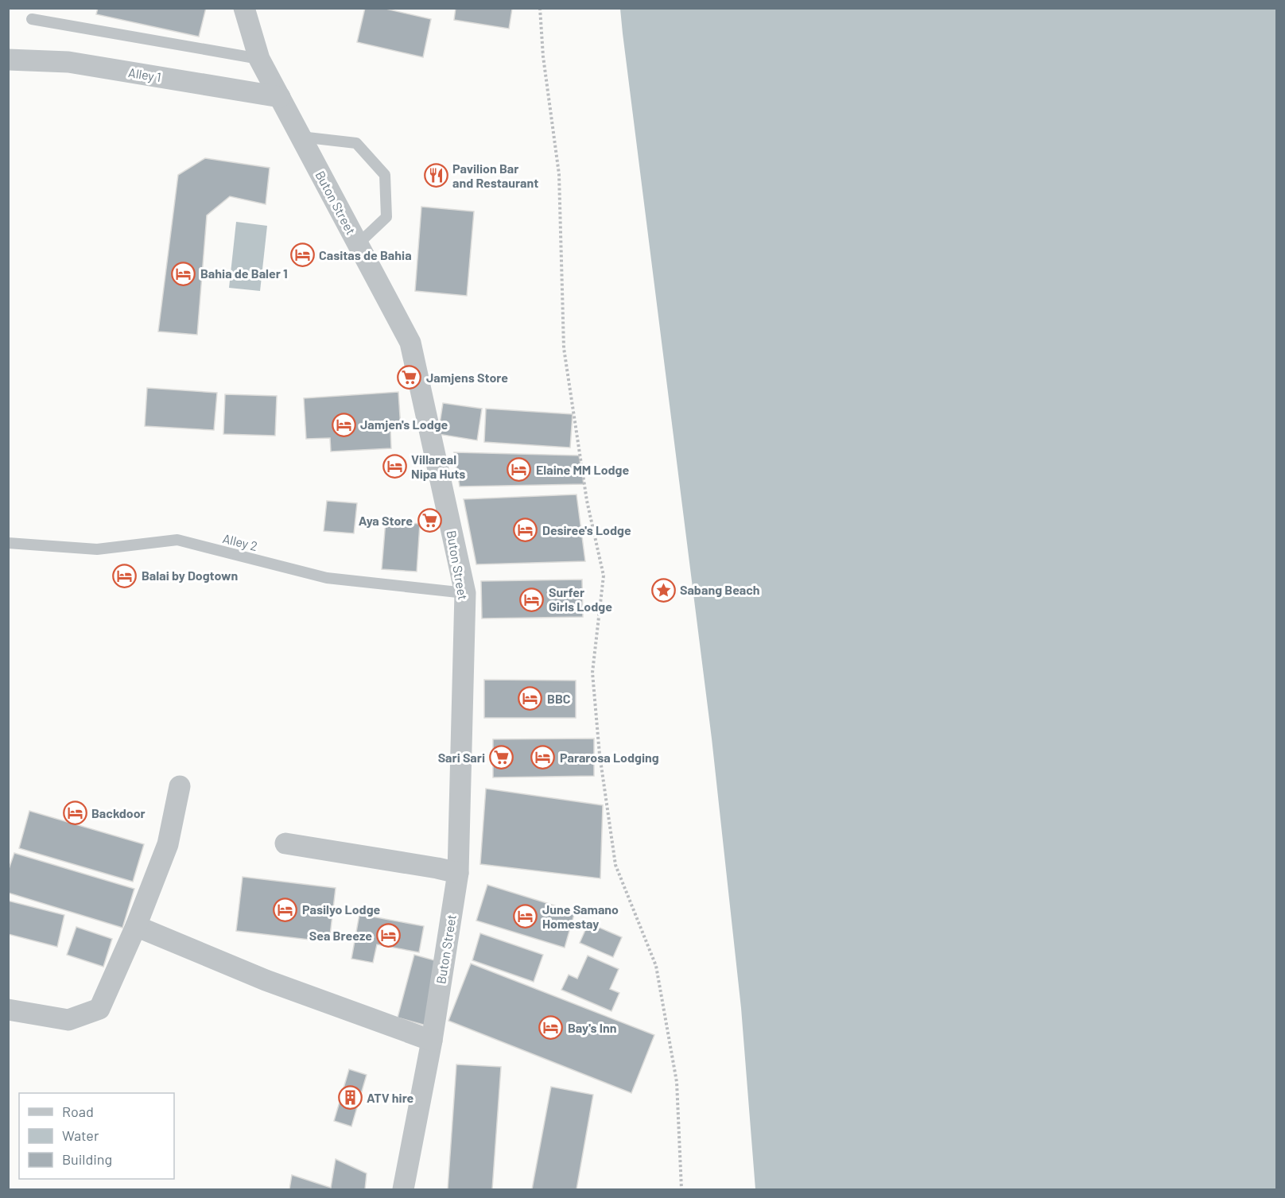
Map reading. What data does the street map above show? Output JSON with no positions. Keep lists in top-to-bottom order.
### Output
{
  "streets": {
    "street": ["Alley 1", "Buton Street"],
    "lane": ["Alley 2"]
  },
  "crossings": [
    ["Alley 1", "Buton Street"],
    ["Buton Street", "Alley 2"]
  ],
  "places": {
    "restaurant": ["Pavilion Bar and Restaurant"],
    "hotel": [
      "Casitas de Bahia",
      "Bahia de Baler 1",
      "Jamjen's Lodge",
      "Villareal Nipa Huts",
      "Elaine MM Lodge",
      "Desiree's Lodge",
      "Balai by Dogtown",
      "Surfer Girls Lodge",
      "BBC",
      "Pararosa Lodging",
      "Backdoor",
      "Pasilyo Lodge",
      "June Samano Homestay",
      "Sea Breeze",
      "Bay's Inn"
    ],
    "supermarket": ["Jamjens Store", "Aya Store", "Sari Sari"],
    "place": ["Sabang Beach"],
    "building": ["ATV hire"]
  },
  "legend": ["Road", "Water", "Building"]
}
